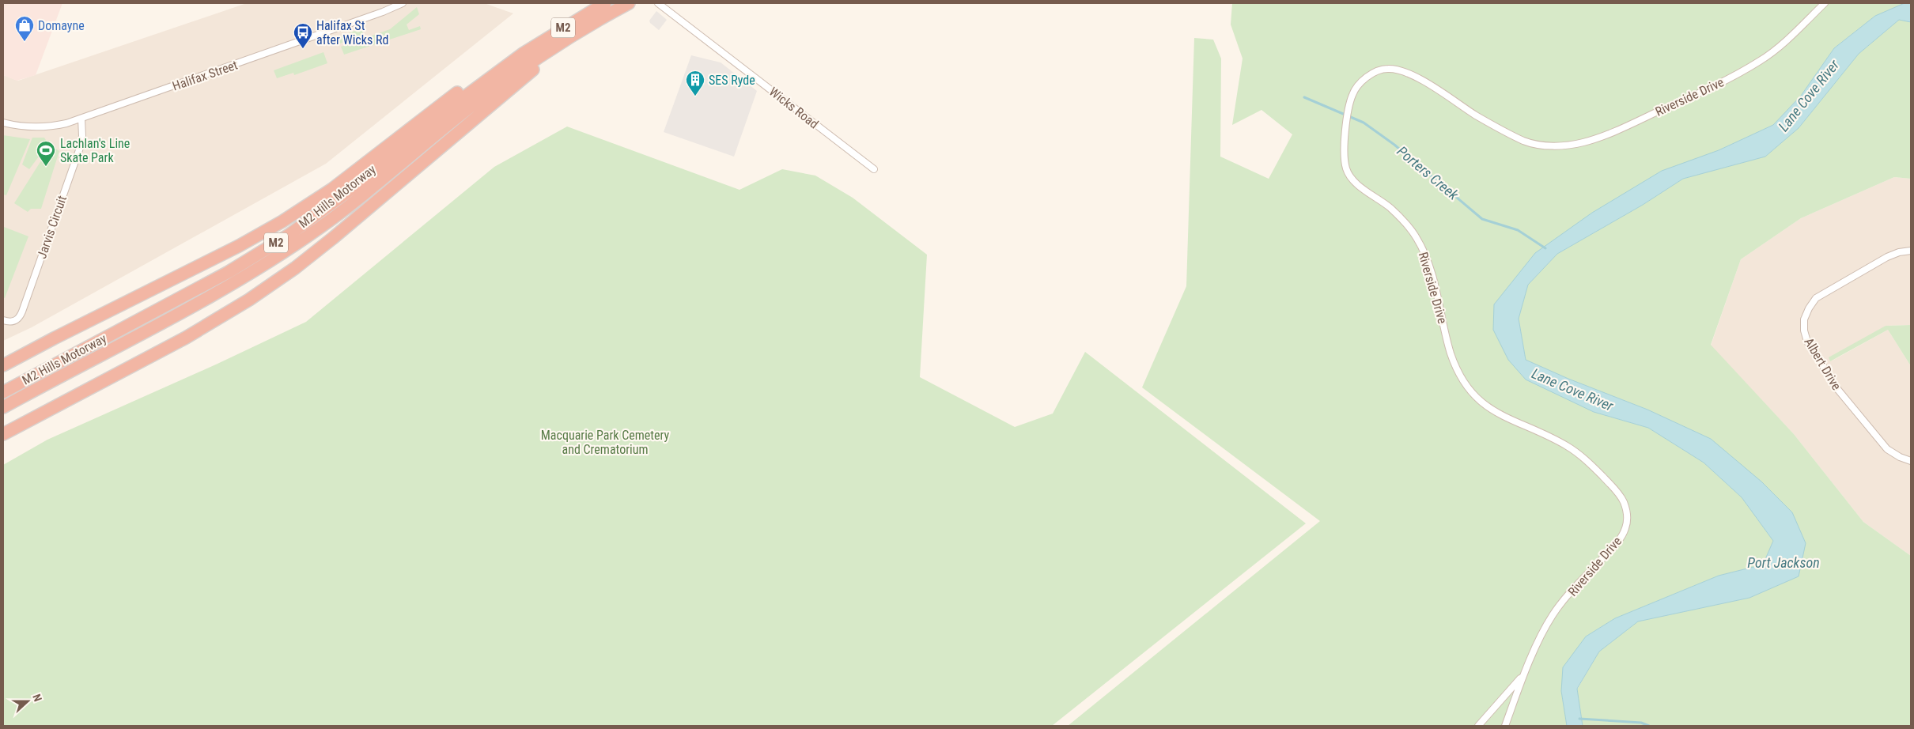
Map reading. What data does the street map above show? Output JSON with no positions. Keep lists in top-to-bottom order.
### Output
{
  "streets": {
    "highway": ["M2", "M2 Hills Motorway"],
    "street": [
      "Halifax Street",
      "Riverside Drive",
      "Wicks Road",
      "Jarvis Circuit",
      "Albert Drive"
    ]
  },
  "crossings": [
    ["Halifax Street", "Jarvis Circuit"]
  ],
  "water": ["Lane Cove River", "Porters Creek", "Port Jackson"],
  "parks": ["Macquarie Park Cemetery and Crematorium"],
  "places": {
    "shop": ["Domayne"],
    "bus stop": ["Halifax St after Wicks Rd"],
    "building": ["SES Ryde"],
    "sports": ["Lachlan's Line Skate Park"]
  },
  "north": "right"
}
